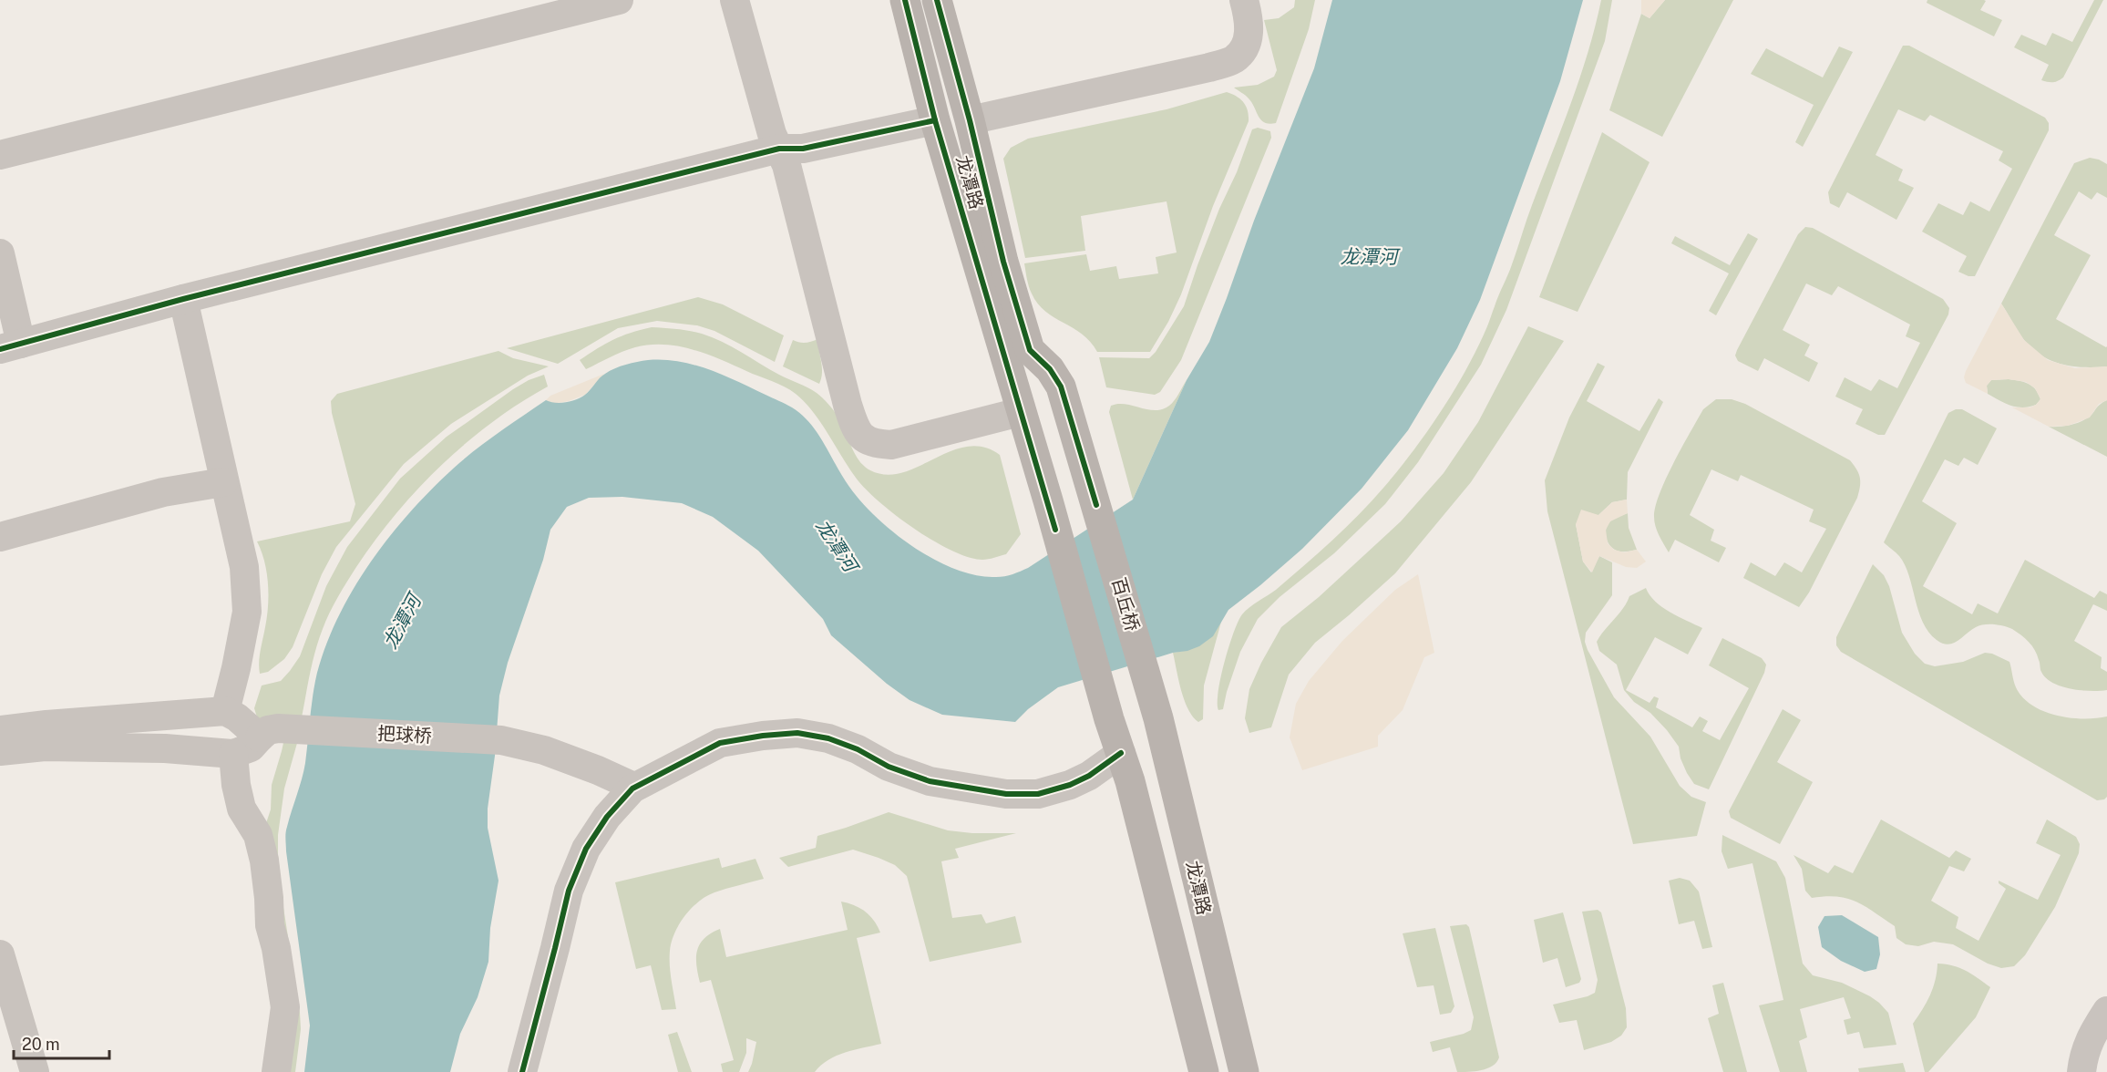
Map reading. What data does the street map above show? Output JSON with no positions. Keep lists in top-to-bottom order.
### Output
{
  "streets": {
    "main road": ["龙潭路", "百丘桥"],
    "street": ["把球桥"]
  },
  "crossings": [
    ["龙潭路", "百丘桥"]
  ],
  "water": ["龙潭河"],
  "scale_bar": "20 m"
}
